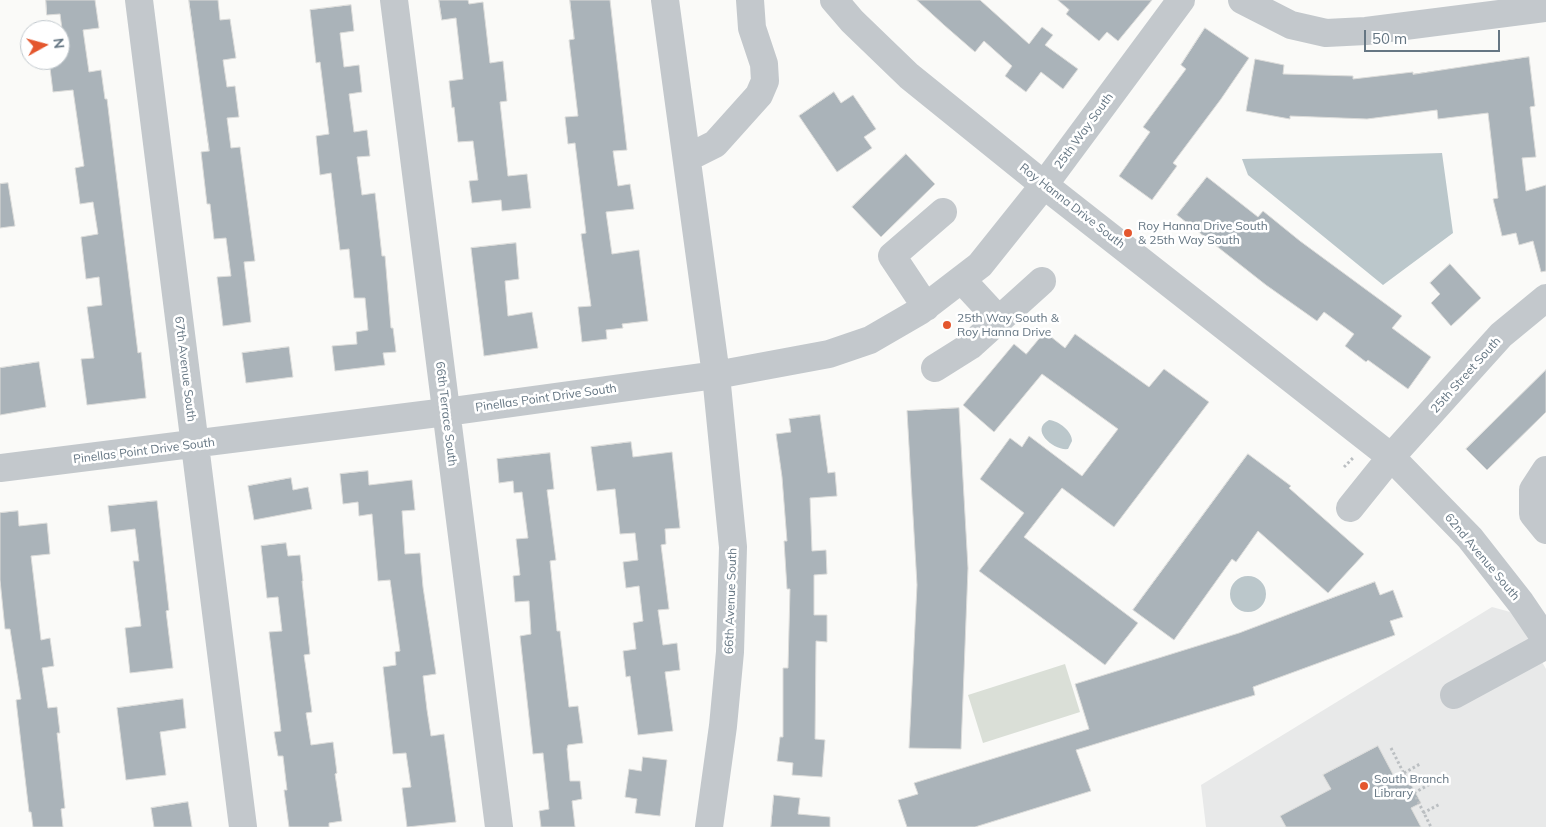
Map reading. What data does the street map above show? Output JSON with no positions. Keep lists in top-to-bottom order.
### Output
{
  "streets": {
    "street": [
      "25th Way South",
      "Roy Hanna Drive South",
      "67th Avenue South",
      "25th Street South",
      "Pinellas Point Drive South",
      "66th Terrace South",
      "62nd Avenue South",
      "66th Avenue South"
    ]
  },
  "crossings": [
    ["25th Way South", "Roy Hanna Drive South"],
    ["25th Way South", "Pinellas Point Drive South"],
    ["25th Way South", "66th Avenue South"],
    ["Roy Hanna Drive South", "25th Street South"],
    ["Roy Hanna Drive South", "62nd Avenue South"],
    ["67th Avenue South", "Pinellas Point Drive South"],
    ["25th Street South", "62nd Avenue South"],
    ["Pinellas Point Drive South", "66th Terrace South"],
    ["Pinellas Point Drive South", "66th Avenue South"]
  ],
  "places": ["Roy Hanna Drive South & 25th Way South", "25th Way South & Roy Hanna Drive", "South Branch Library"],
  "scale_bar": "50 m",
  "north": "right"
}
